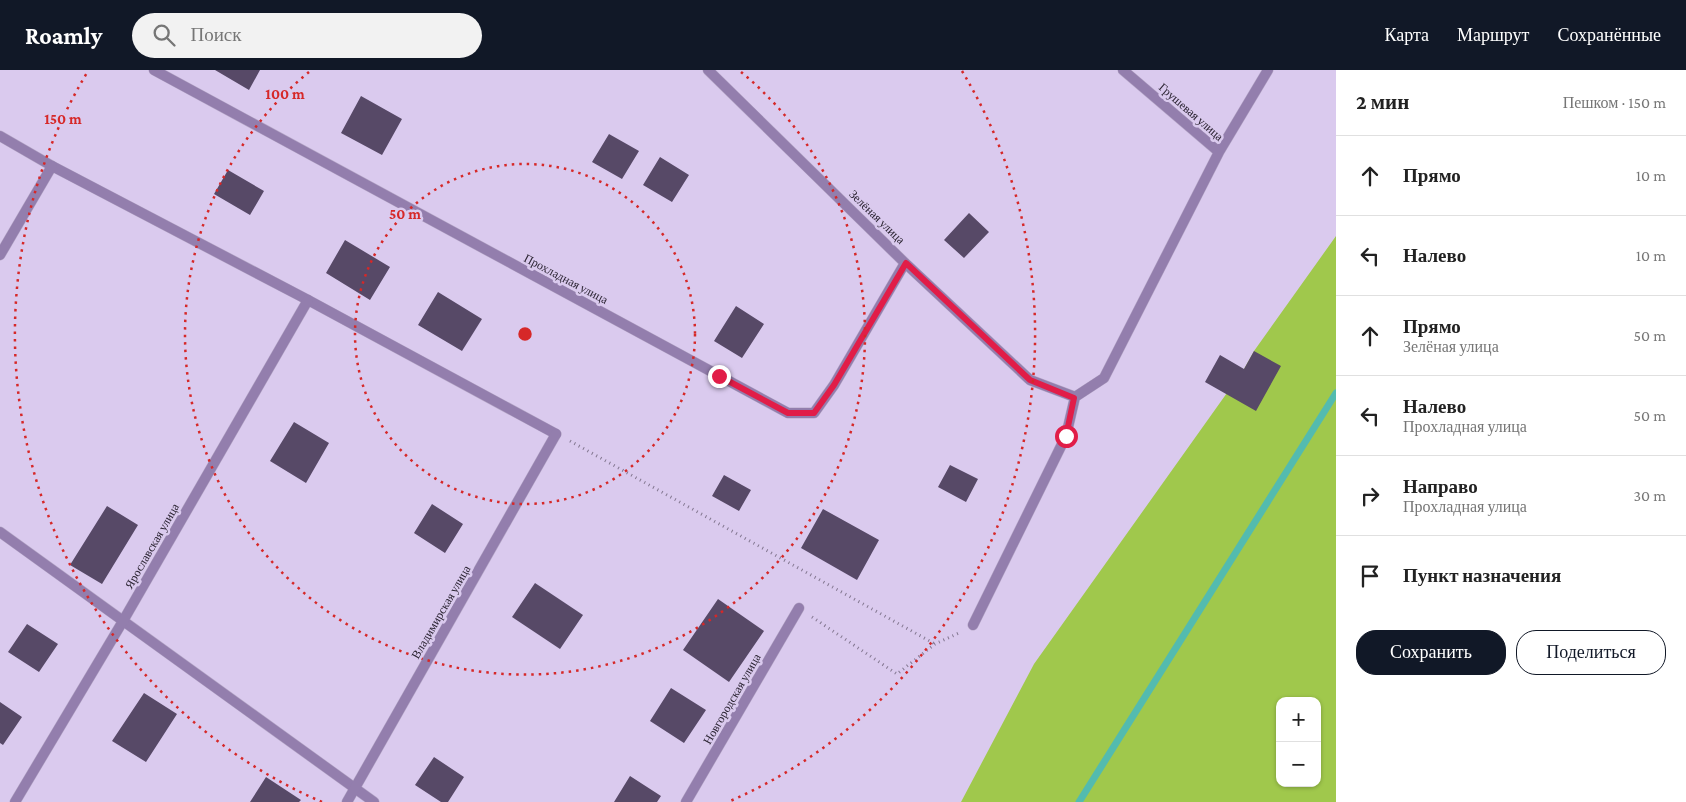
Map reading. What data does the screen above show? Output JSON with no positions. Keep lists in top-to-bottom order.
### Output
{
  "streets": {
    "street": [
      "Грушевая улица",
      "Зелёная улица",
      "Прохладная улица",
      "Ярославская улица",
      "Владимирская улица",
      "Новгородская улица"
    ]
  },
  "crossings": [
    ["Зелёная улица", "Прохладная улица"]
  ],
  "page": {
    "header": "Roamly",
    "search": "Поиск",
    "nav": ["Карта", "Маршрут", "Сохранённые"],
    "heading": ["2 мин", "Пешком · 150 m"],
    "list": [
      ["Прямо", "10 m"],
      ["Налево", "10 m"],
      ["Прямо", "Зелёная улица", "50 m"],
      ["Налево", "Прохладная улица", "50 m"],
      ["Направо", "Прохладная улица", "30 m"],
      "Пункт назначения"
    ],
    "buttons": ["Сохранить", "Поделиться"],
    "map_buttons": ["+", "−"]
  },
  "rings": ["100 m", "150 m", "50 m"]
}
